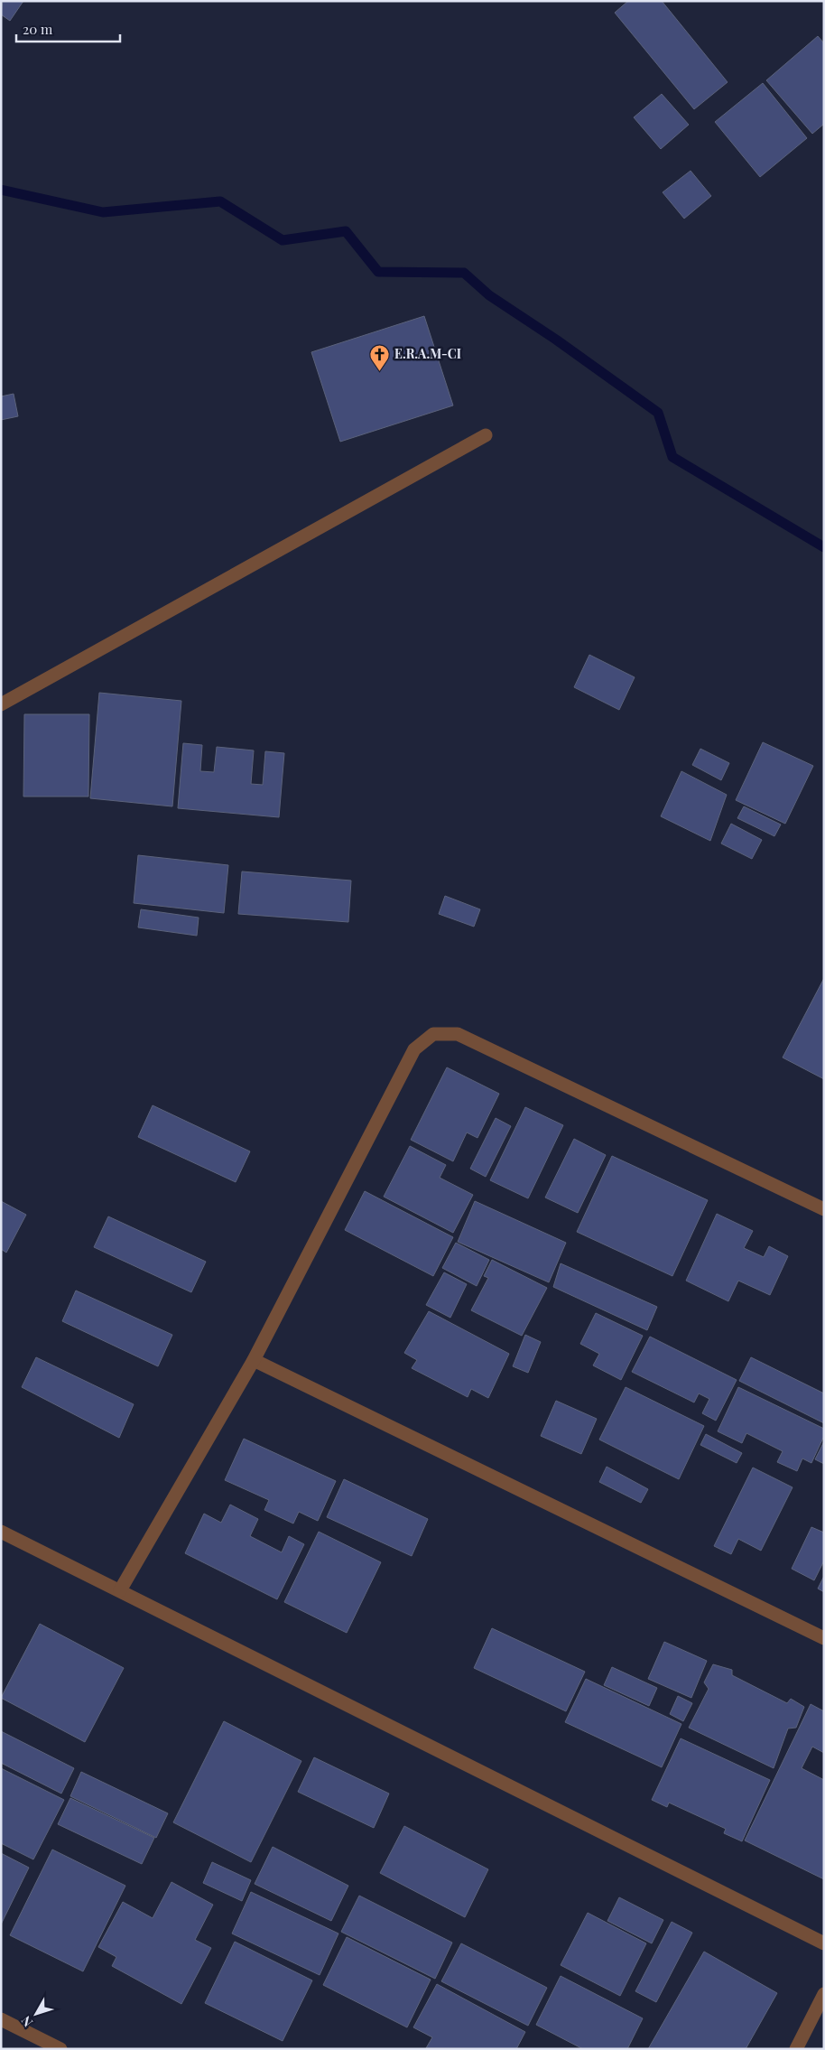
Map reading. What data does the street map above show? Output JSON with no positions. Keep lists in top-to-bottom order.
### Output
{
  "places": {
    "church": ["E.R.A.M-CI"]
  },
  "scale_bar": "20 m",
  "north": "bottom left"
}
